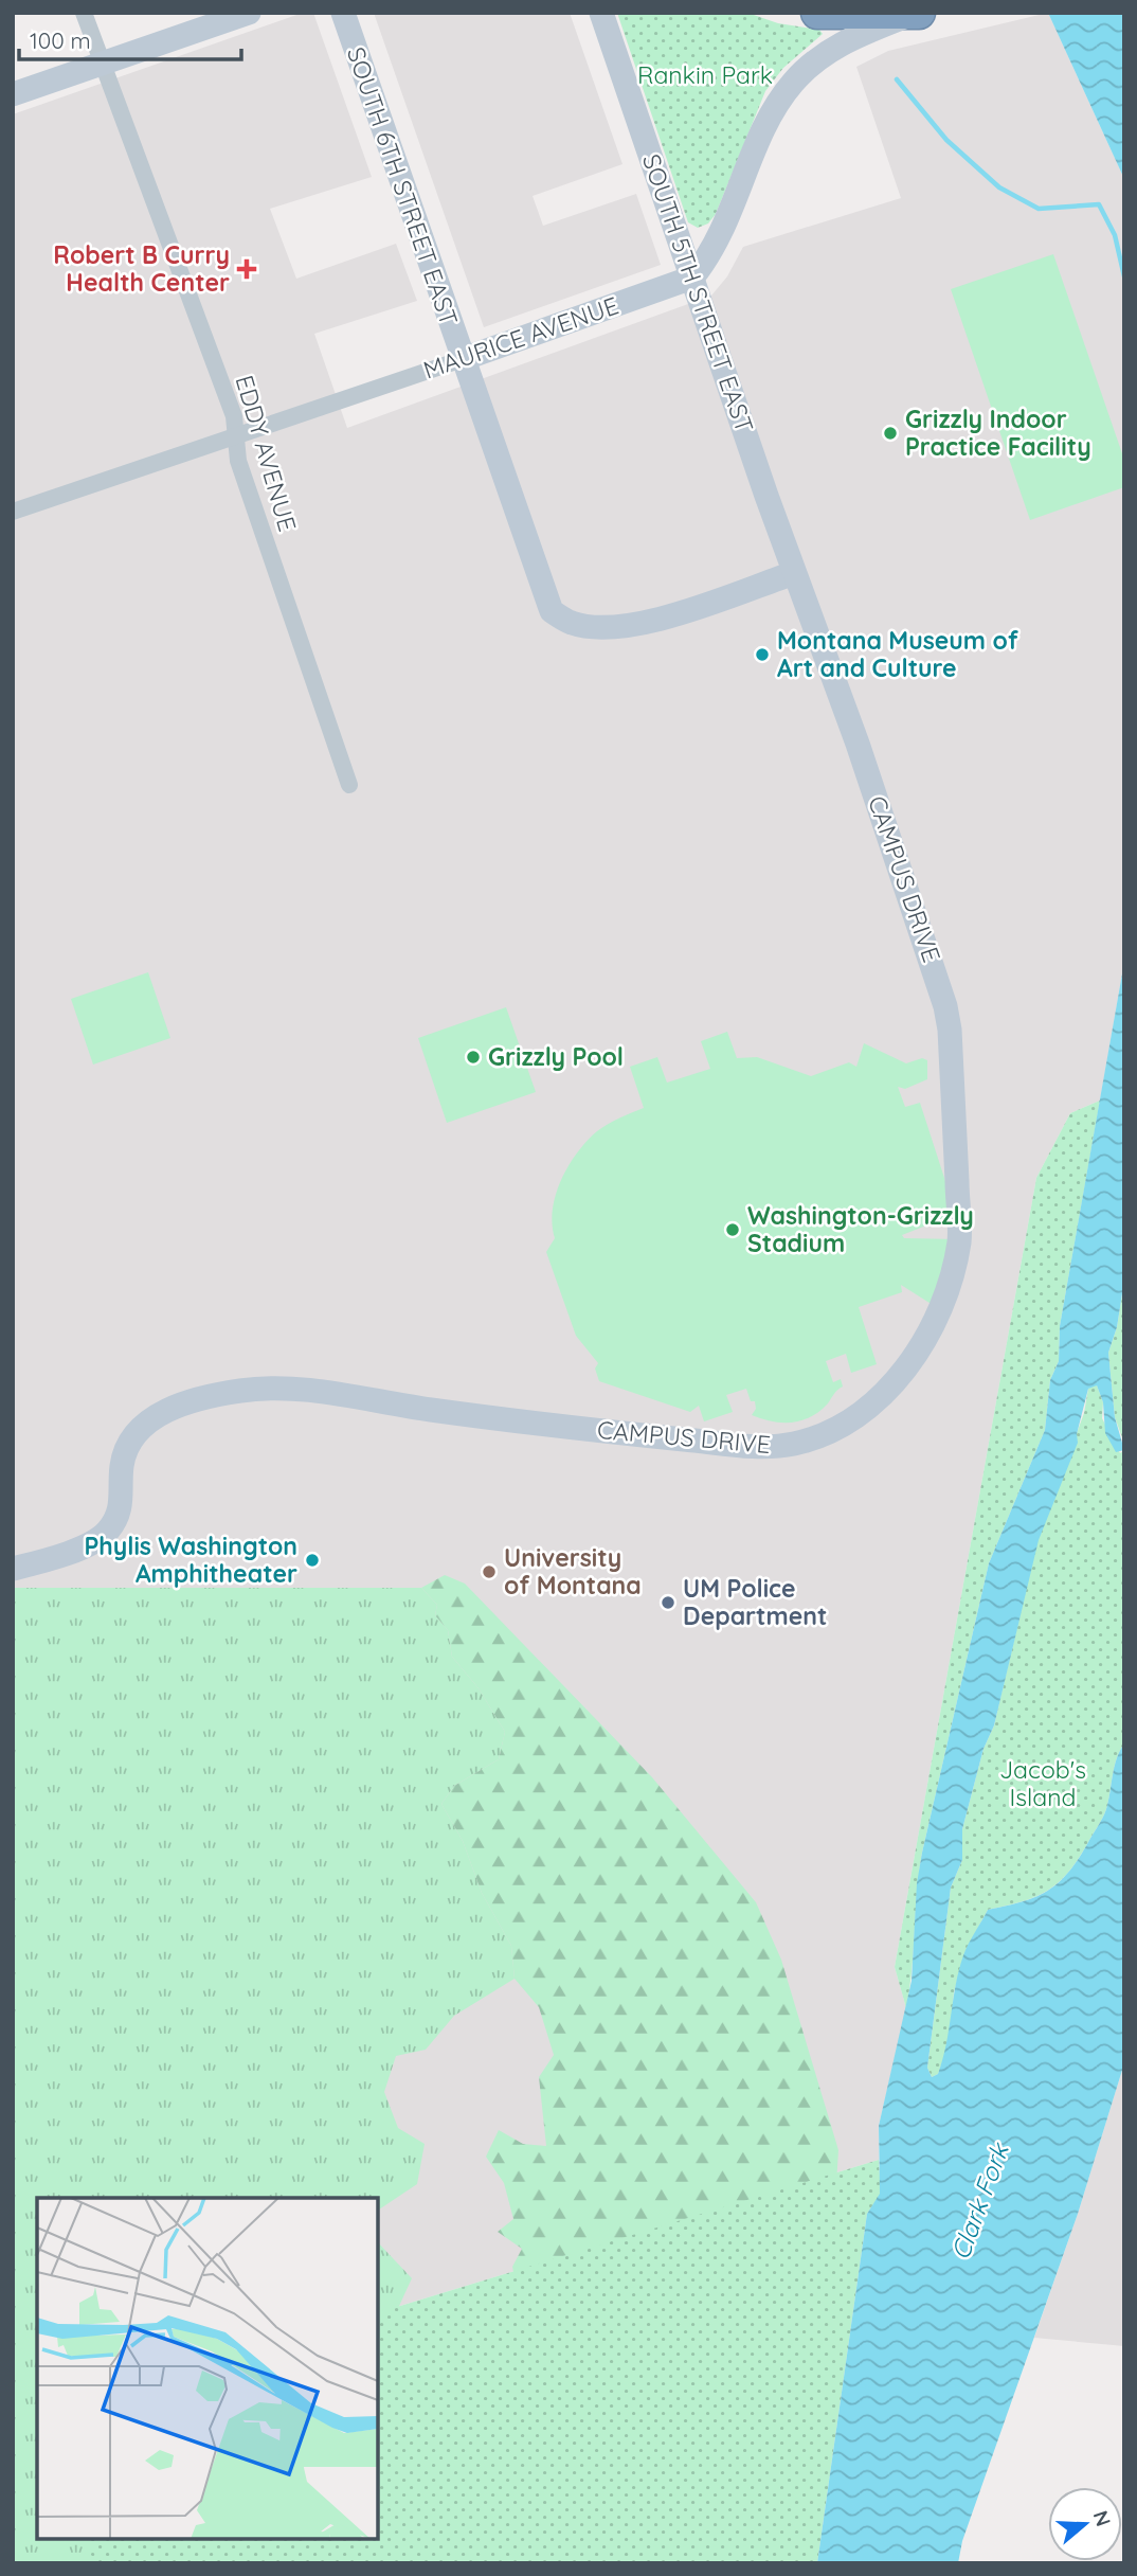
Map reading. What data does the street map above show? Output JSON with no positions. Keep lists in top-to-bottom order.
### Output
{
  "streets": {
    "street": [
      "SOUTH 6TH STREET EAST",
      "SOUTH 5TH STREET EAST",
      "MAURICE AVENUE",
      "EDDY AVENUE",
      "CAMPUS DRIVE"
    ]
  },
  "crossings": [
    ["SOUTH 6TH STREET EAST", "SOUTH 5TH STREET EAST"],
    ["SOUTH 6TH STREET EAST", "MAURICE AVENUE"],
    ["SOUTH 6TH STREET EAST", "CAMPUS DRIVE"],
    ["SOUTH 5TH STREET EAST", "MAURICE AVENUE"],
    ["SOUTH 5TH STREET EAST", "CAMPUS DRIVE"],
    ["MAURICE AVENUE", "EDDY AVENUE"]
  ],
  "water": ["Clark Fork"],
  "parks": ["Rankin Park", "Jacob's Island"],
  "places": {
    "health": ["Robert B Curry Health Center"],
    "other": [
      "Grizzly Indoor Practice Facility",
      "Montana Museum of Art and Culture",
      "Grizzly Pool",
      "Washington-Grizzly Stadium",
      "Phylis Washington Amphitheater",
      "University of Montana",
      "UM Police Department"
    ]
  },
  "scale_bar": "100 m",
  "north": "right"
}
